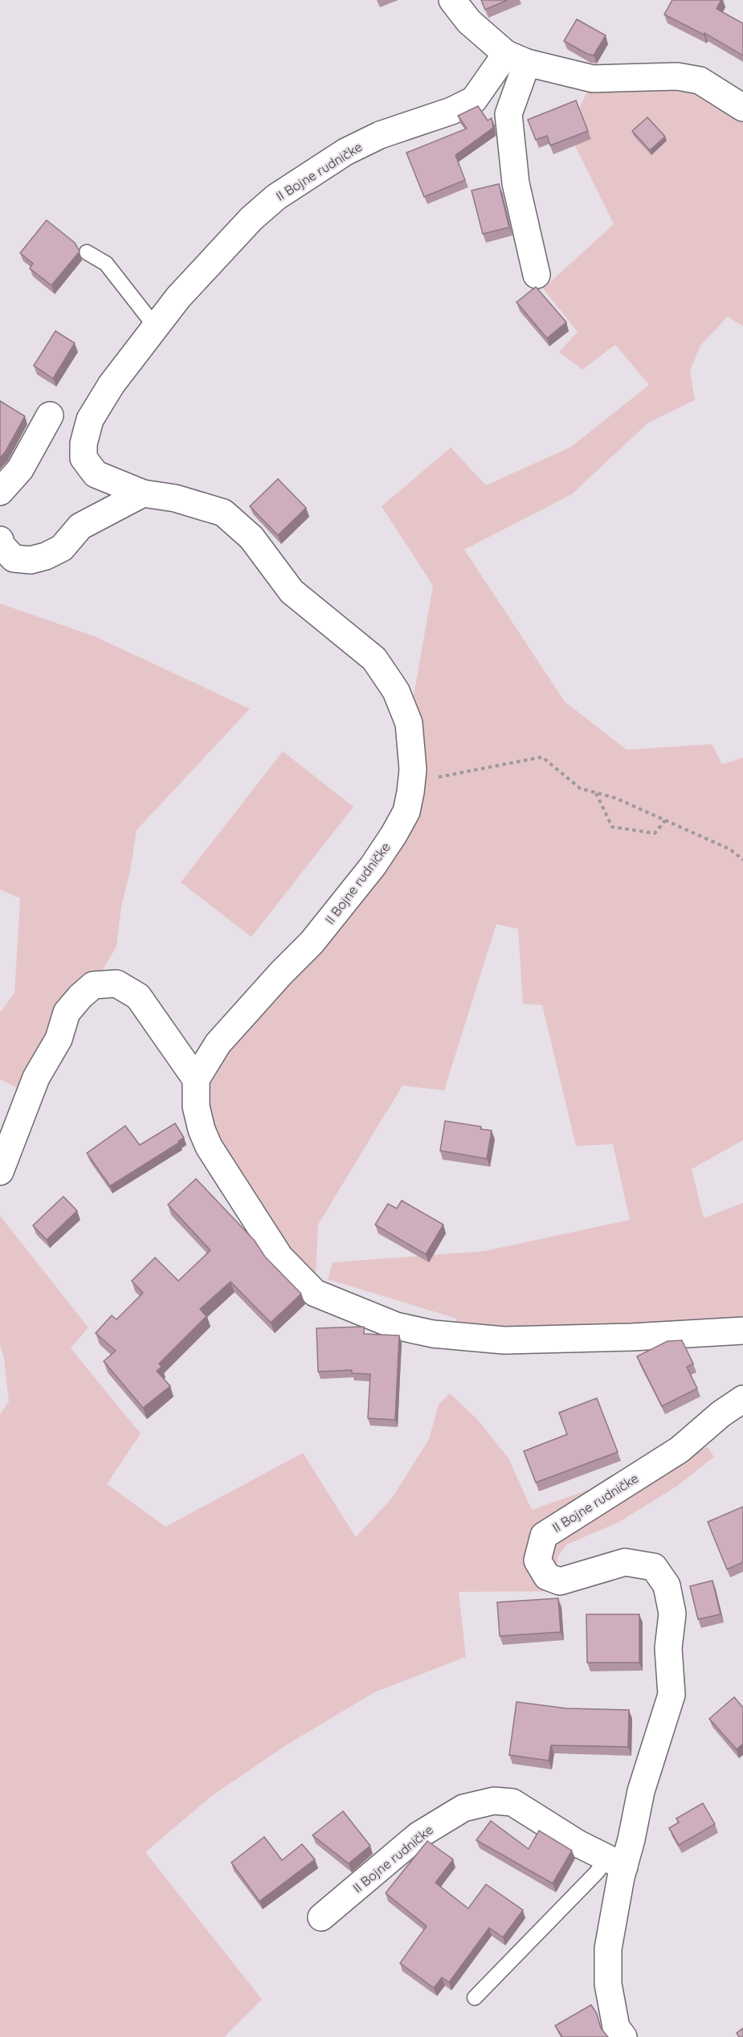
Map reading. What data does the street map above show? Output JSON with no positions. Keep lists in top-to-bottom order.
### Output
{
  "streets": {
    "street": ["II Bojne rudničke"]
  }
}
